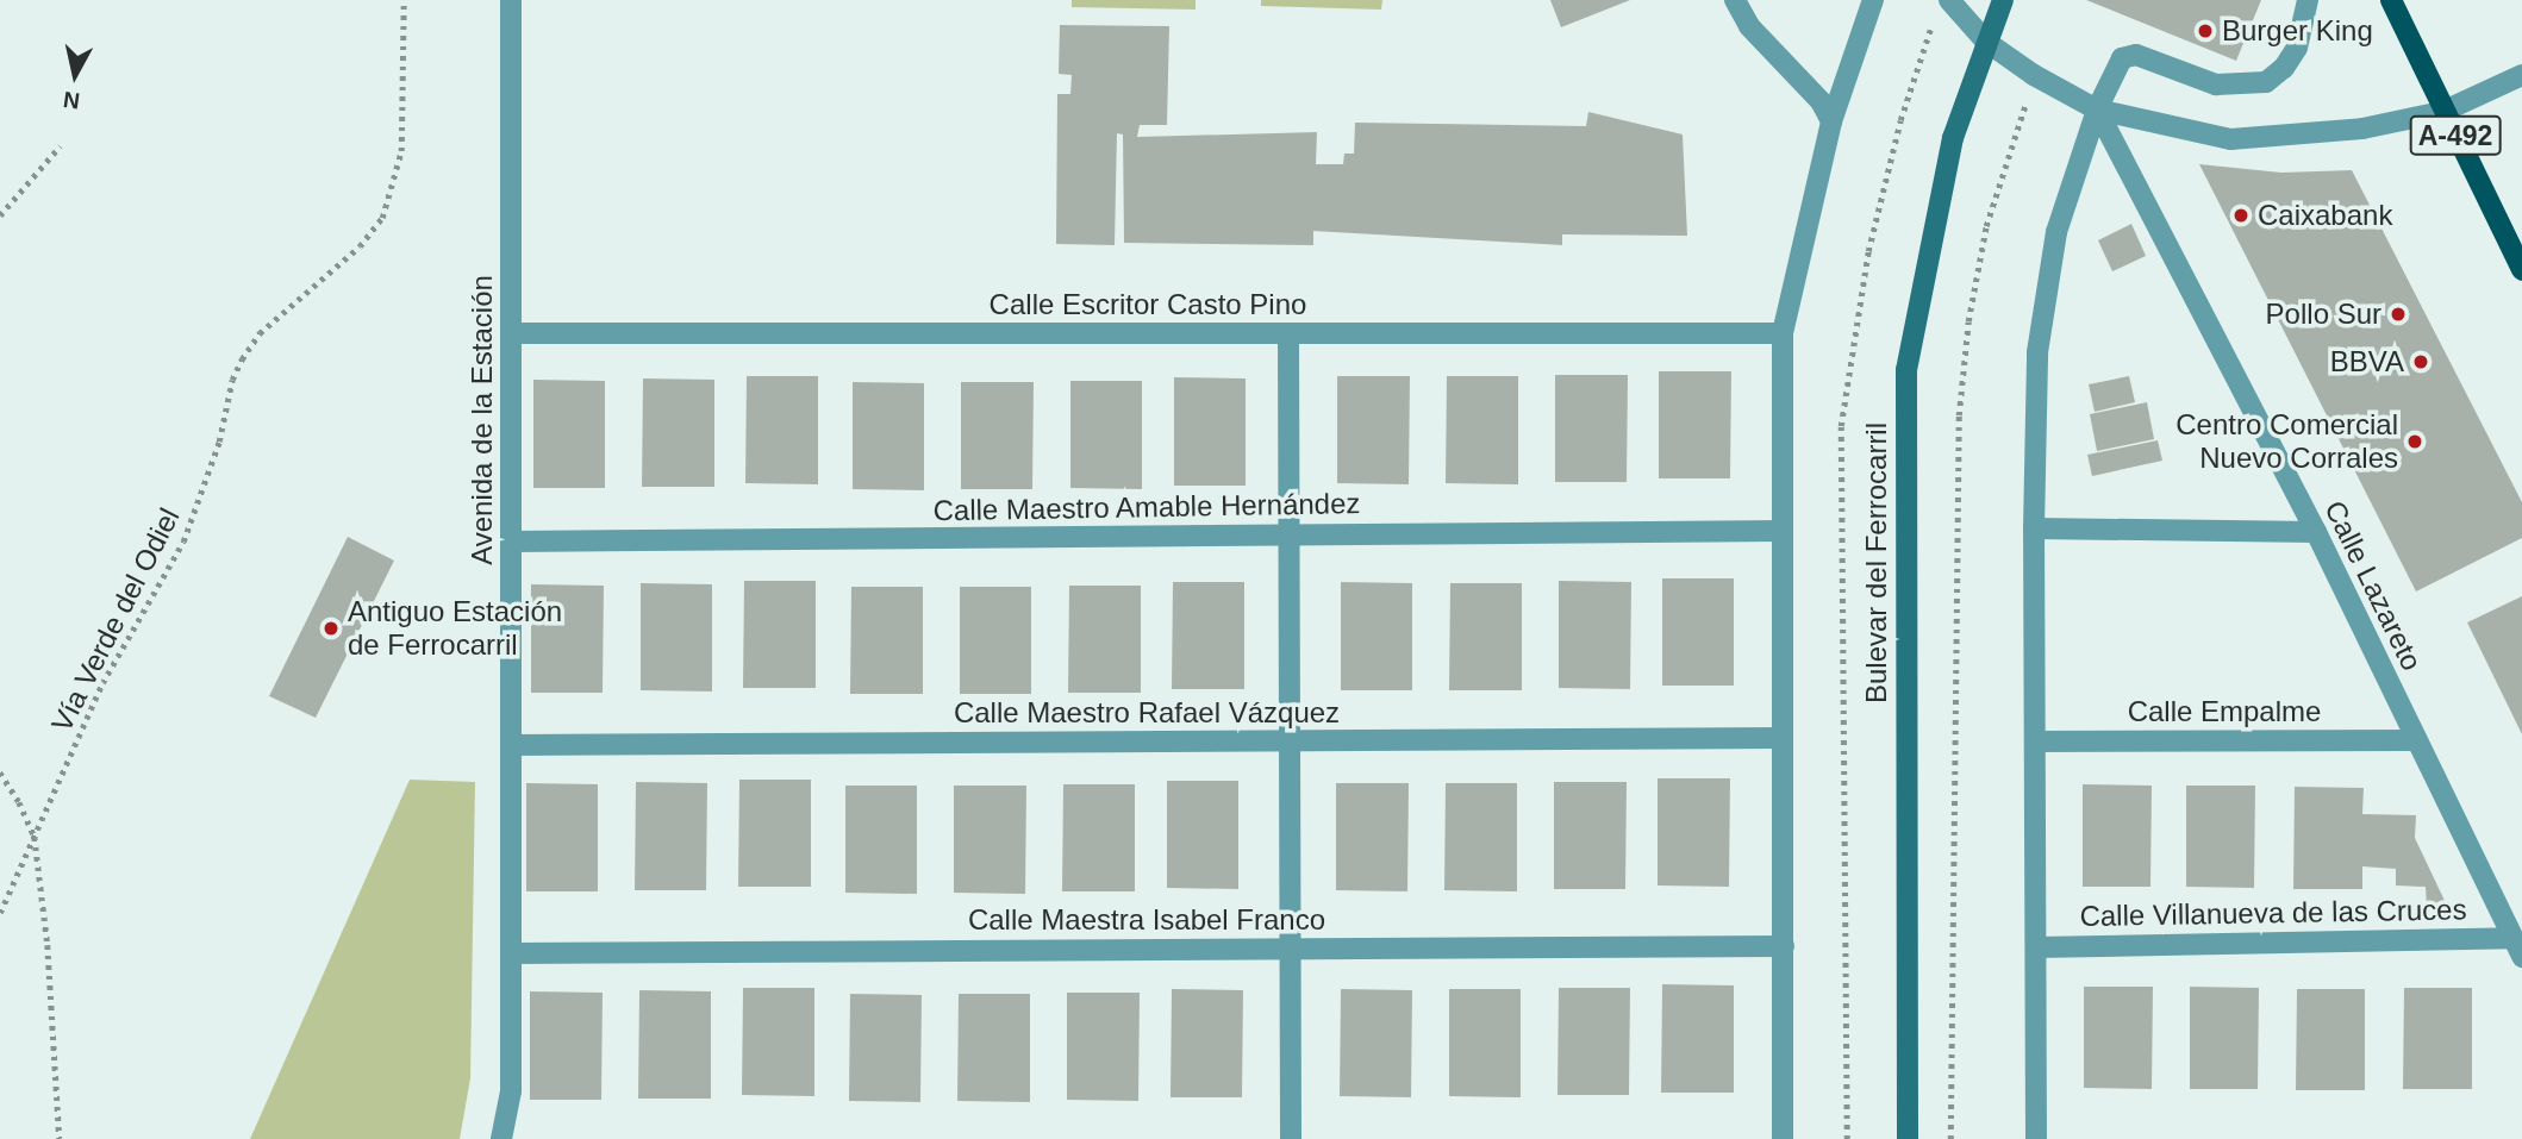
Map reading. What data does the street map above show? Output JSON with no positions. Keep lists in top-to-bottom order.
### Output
{
  "streets": {
    "main road": ["A-492"],
    "street": [
      "Calle Escritor Casto Pino",
      "Avenida de la Estación",
      "Calle Maestro Amable Hernández",
      "Bulevar del Ferrocarril",
      "Calle Lazareto",
      "Calle Empalme",
      "Calle Maestro Rafael Vázquez",
      "Calle Villanueva de las Cruces",
      "Calle Maestra Isabel Franco"
    ],
    "path": ["Vía Verde del Odiel"]
  },
  "crossings": [
    ["Calle Escritor Casto Pino", "Avenida de la Estación"],
    ["Avenida de la Estación", "Calle Maestro Amable Hernández"],
    ["Avenida de la Estación", "Calle Maestro Rafael Vázquez"],
    ["Avenida de la Estación", "Calle Maestra Isabel Franco"],
    ["Calle Lazareto", "Calle Empalme"],
    ["Calle Lazareto", "Calle Villanueva de las Cruces"]
  ],
  "places": [
    "Burger King",
    "Caixabank",
    "Pollo Sur",
    "BBVA",
    "Centro Comercial Nuevo Corrales",
    "Antiguo Estación de Ferrocarril"
  ],
  "north": "bottom"
}
